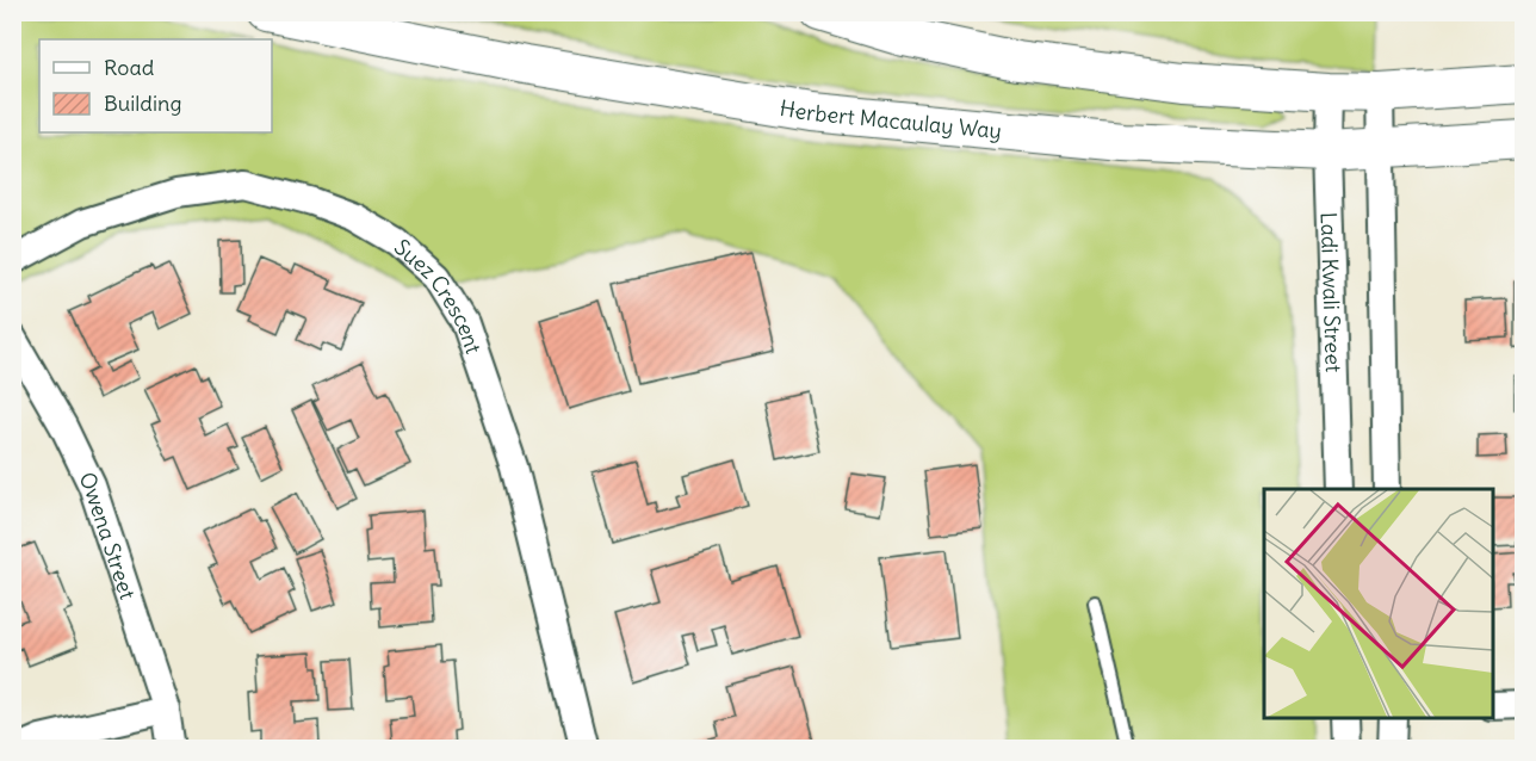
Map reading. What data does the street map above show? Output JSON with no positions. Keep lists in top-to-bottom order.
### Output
{
  "streets": {
    "main road": ["Herbert Macaulay Way"],
    "street": ["Ladi Kwali Street", "Suez Crescent", "Owena Street"]
  },
  "crossings": [
    ["Herbert Macaulay Way", "Ladi Kwali Street"]
  ],
  "legend": ["Road", "Building"]
}
